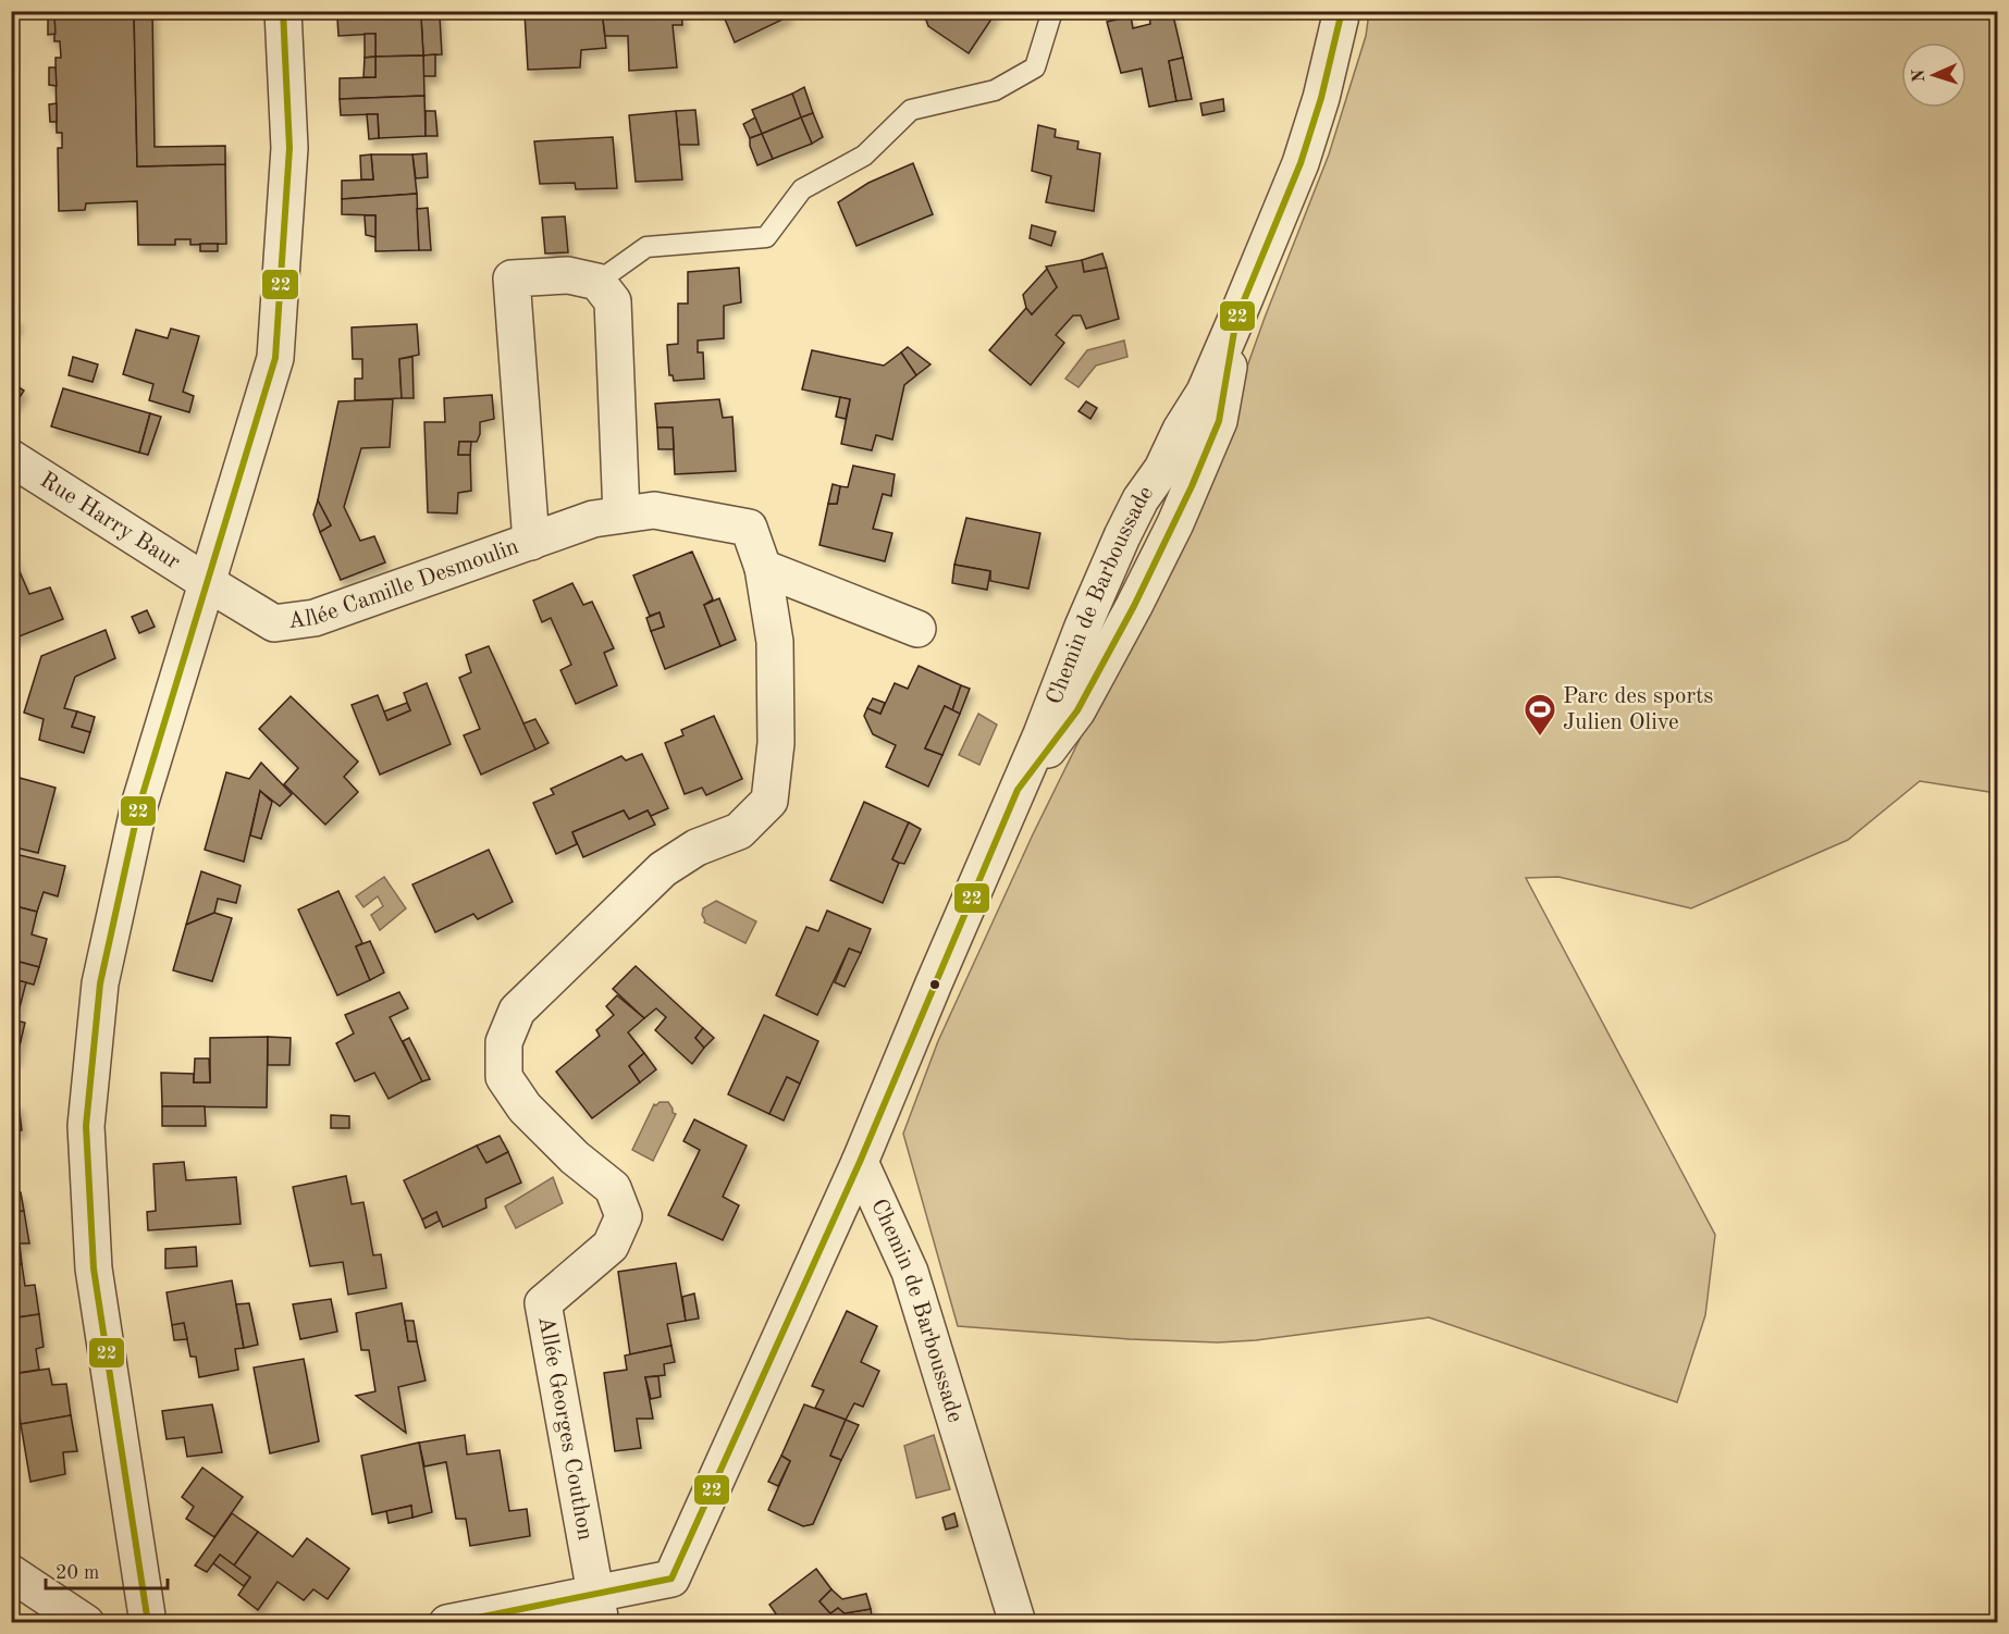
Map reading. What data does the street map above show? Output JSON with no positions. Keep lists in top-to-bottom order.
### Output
{
  "streets": {
    "street": [
      "Rue Harry Baur",
      "Allée Camille Desmoulin",
      "Chemin de Barboussade",
      "Allée Georges Couthon"
    ]
  },
  "crossings": [
    ["Rue Harry Baur", "Allée Camille Desmoulin"],
    ["Allée Camille Desmoulin", "Allée Georges Couthon"]
  ],
  "places": {
    "sports": ["Parc des sports Julien Olive"]
  },
  "lines": ["transit line 22"],
  "scale_bar": "20 m",
  "north": "left"
}
